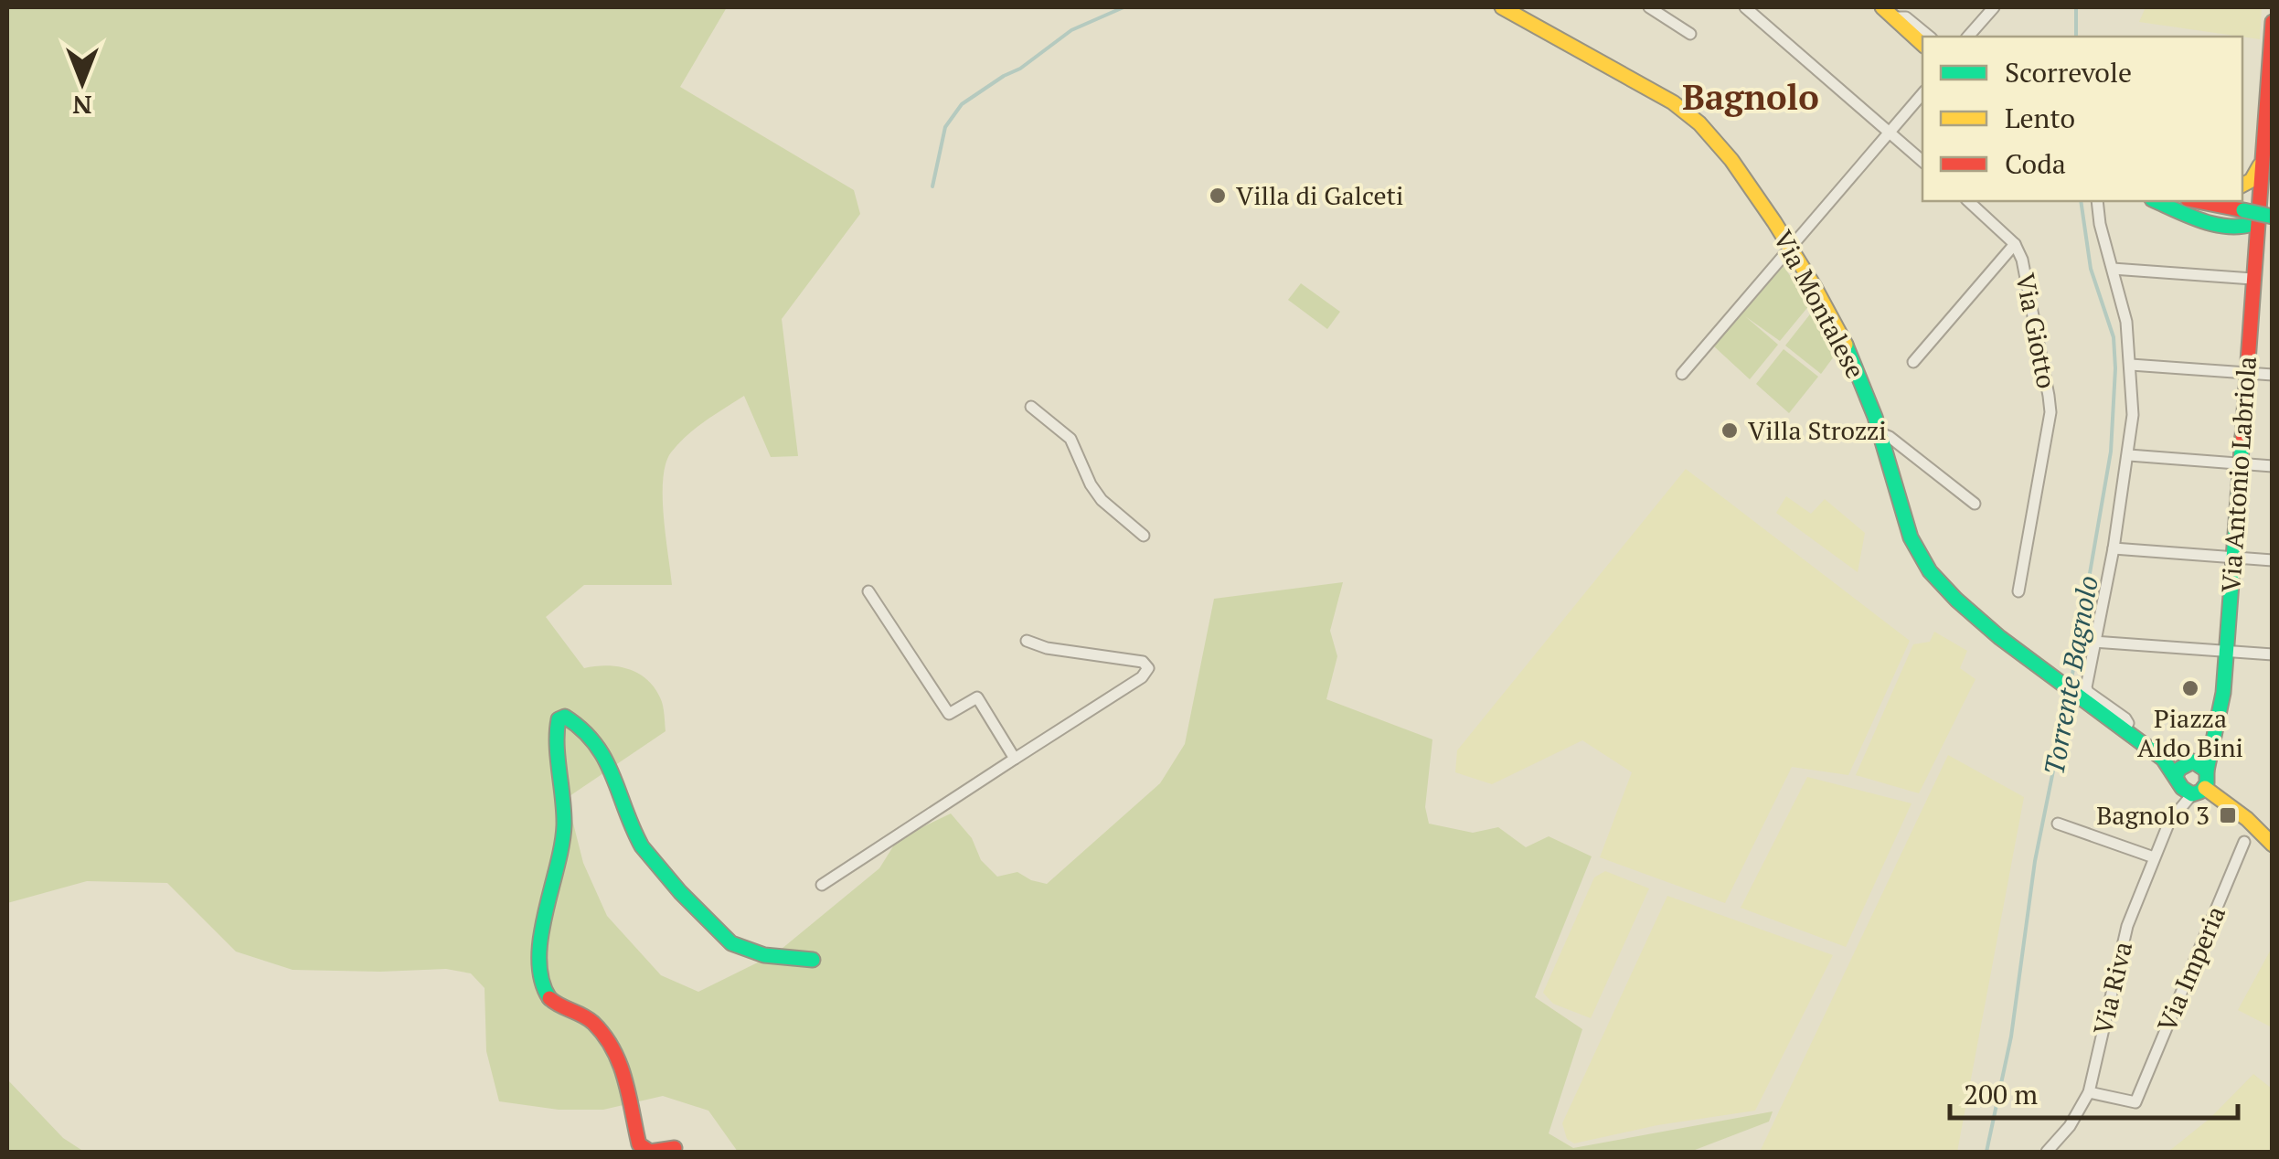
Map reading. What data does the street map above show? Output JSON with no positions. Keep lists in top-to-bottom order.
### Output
{
  "streets": {
    "street": [
      "Via Montalese",
      "Via Giotto",
      "Via Antonio Labriola",
      "Via Imperia",
      "Via Riva"
    ]
  },
  "crossings": [
    ["Via Montalese", "Via Riva"],
    ["Via Imperia", "Via Riva"]
  ],
  "districts": ["Bagnolo"],
  "water": ["Torrente Bagnolo"],
  "places": {
    "other": ["Villa di Galceti", "Villa Strozzi", "Piazza Aldo Bini"],
    "transit": ["Bagnolo 3"]
  },
  "legend": ["Scorrevole", "Lento", "Coda"],
  "scale_bar": "200 m",
  "north": "bottom"
}
